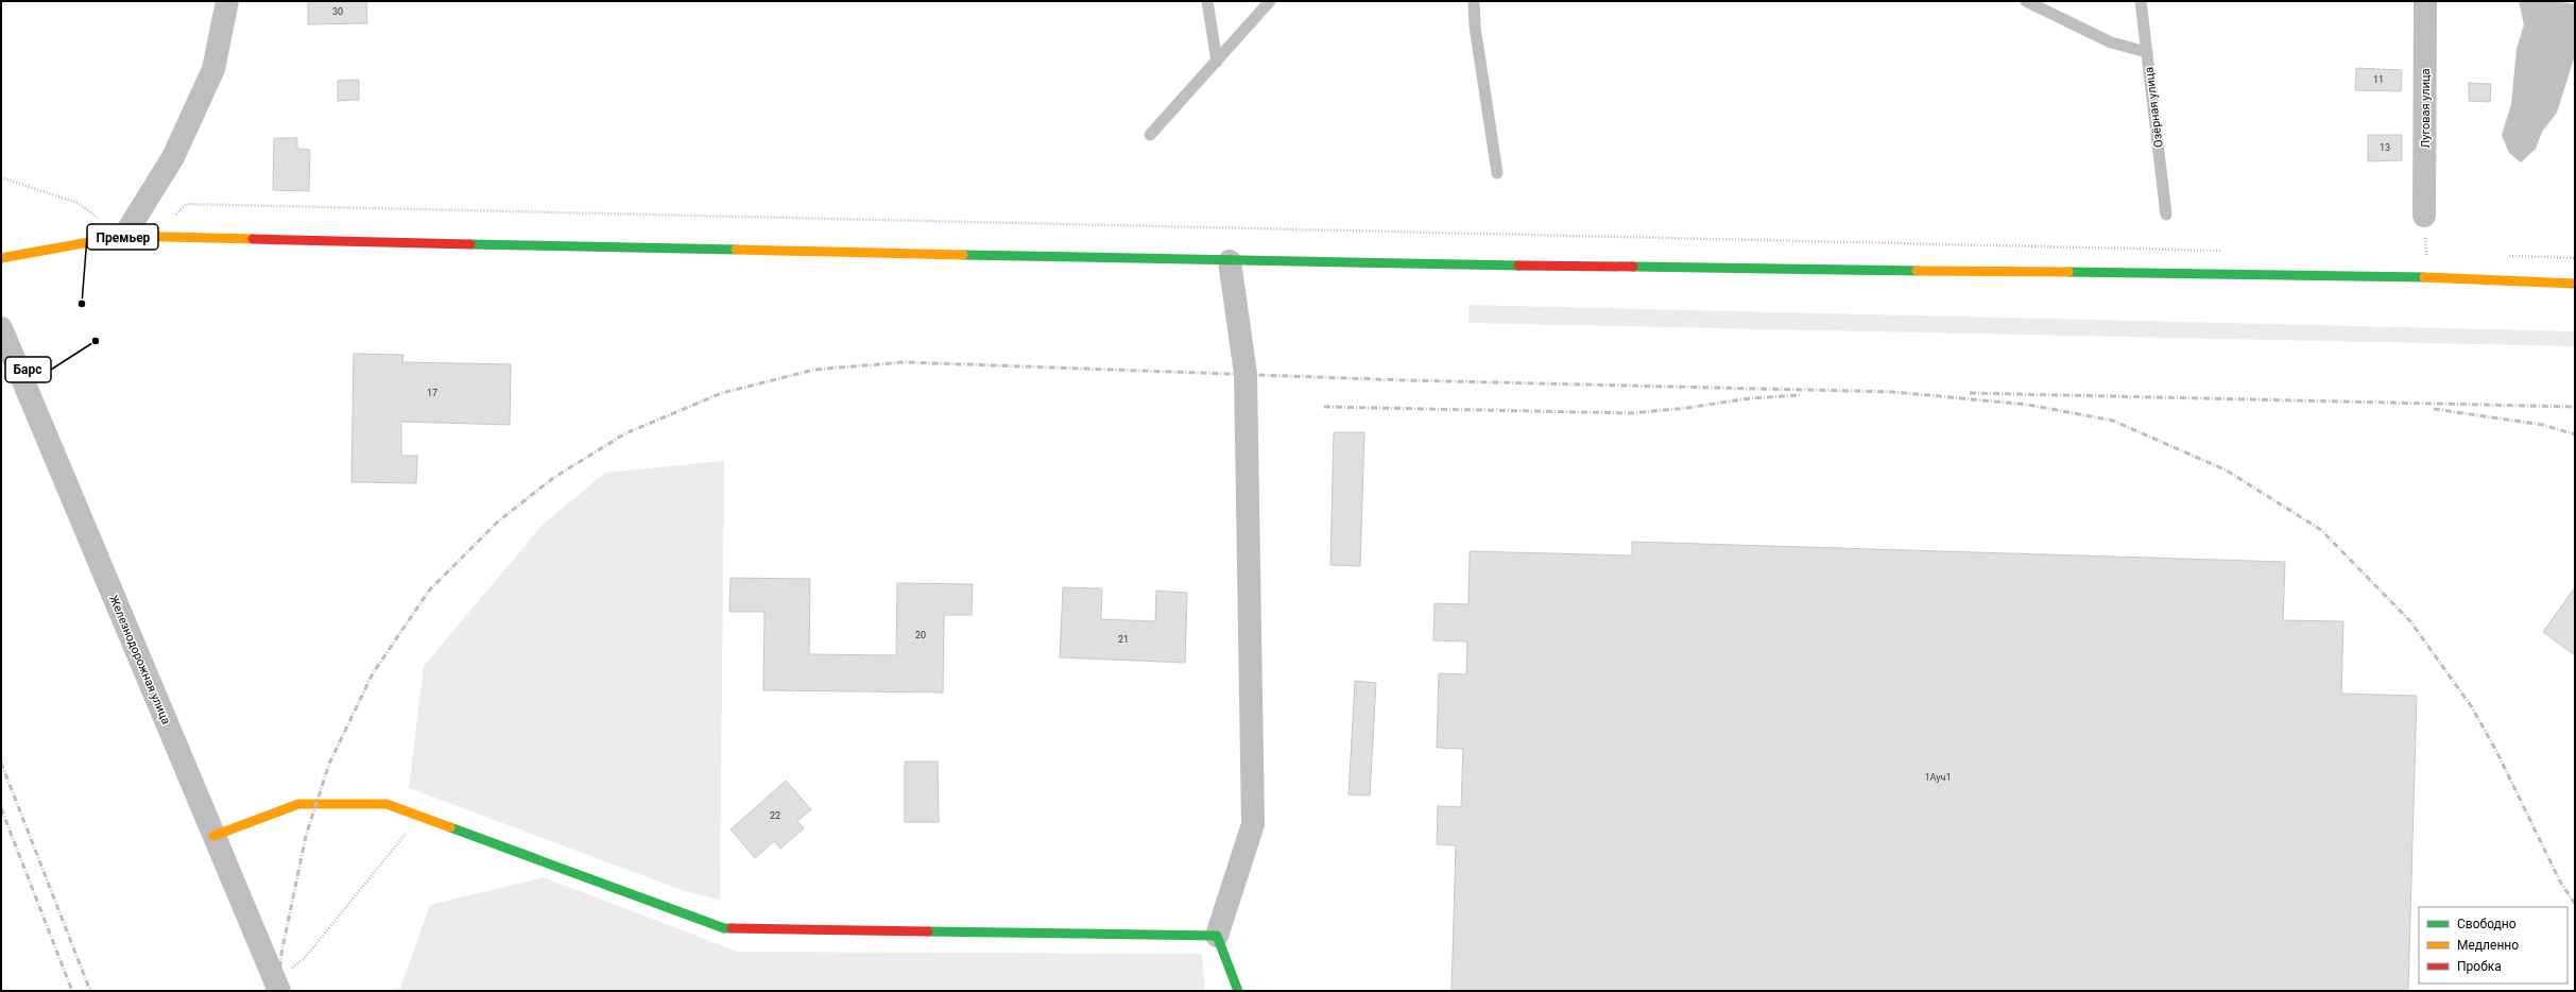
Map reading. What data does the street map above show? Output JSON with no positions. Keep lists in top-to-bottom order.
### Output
{
  "streets": {
    "street": ["Луговая улица", "Железнодорожная улица"],
    "lane": ["Озёрная улица"]
  },
  "places": ["Премьер", "Барс"],
  "house_numbers": [
    "30",
    "11",
    "13",
    "17",
    "20",
    "21",
    "1Ауч1",
    "22"
  ],
  "legend": ["Свободно", "Медленно", "Пробка"]
}
